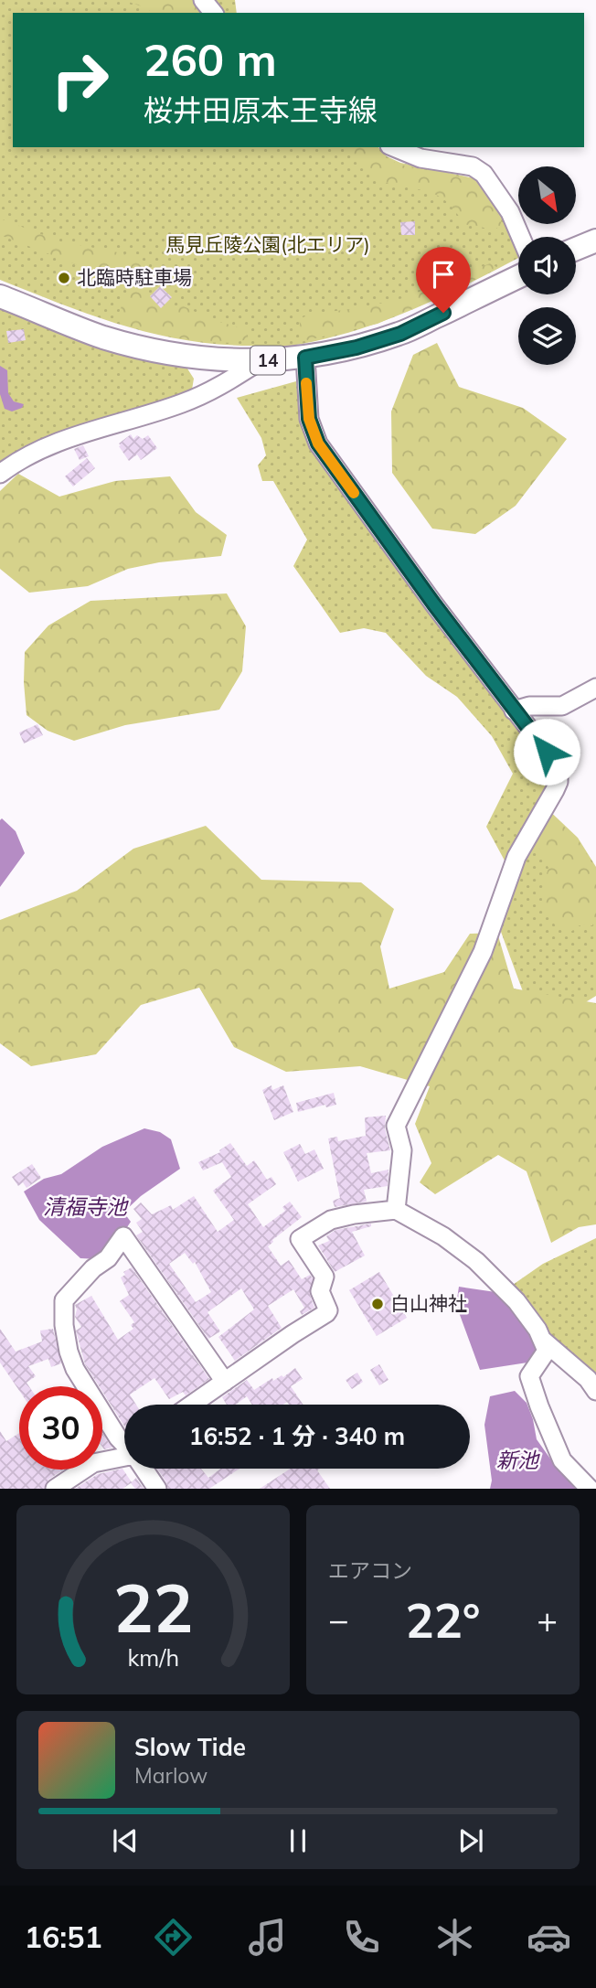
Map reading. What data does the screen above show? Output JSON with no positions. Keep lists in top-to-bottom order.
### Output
{
  "streets": {
    "main road": ["14"]
  },
  "water": ["清福寺池", "新池"],
  "parks": ["馬見丘陵公園(北エリア)"],
  "places": ["北臨時駐車場", "白山神社"],
  "north": "bottom right",
  "page": {
    "turn": ["260 m", "桜井田原本王寺線"],
    "limit": "30",
    "trip": "16:52 · 1 分 · 340 m",
    "tile": "エアコン",
    "heat": ["−", "22°", "+"],
    "song": ["Slow Tide", "Marlow"],
    "tabs": "16:51",
    "gauge": ["22", "km/h"]
  }
}
